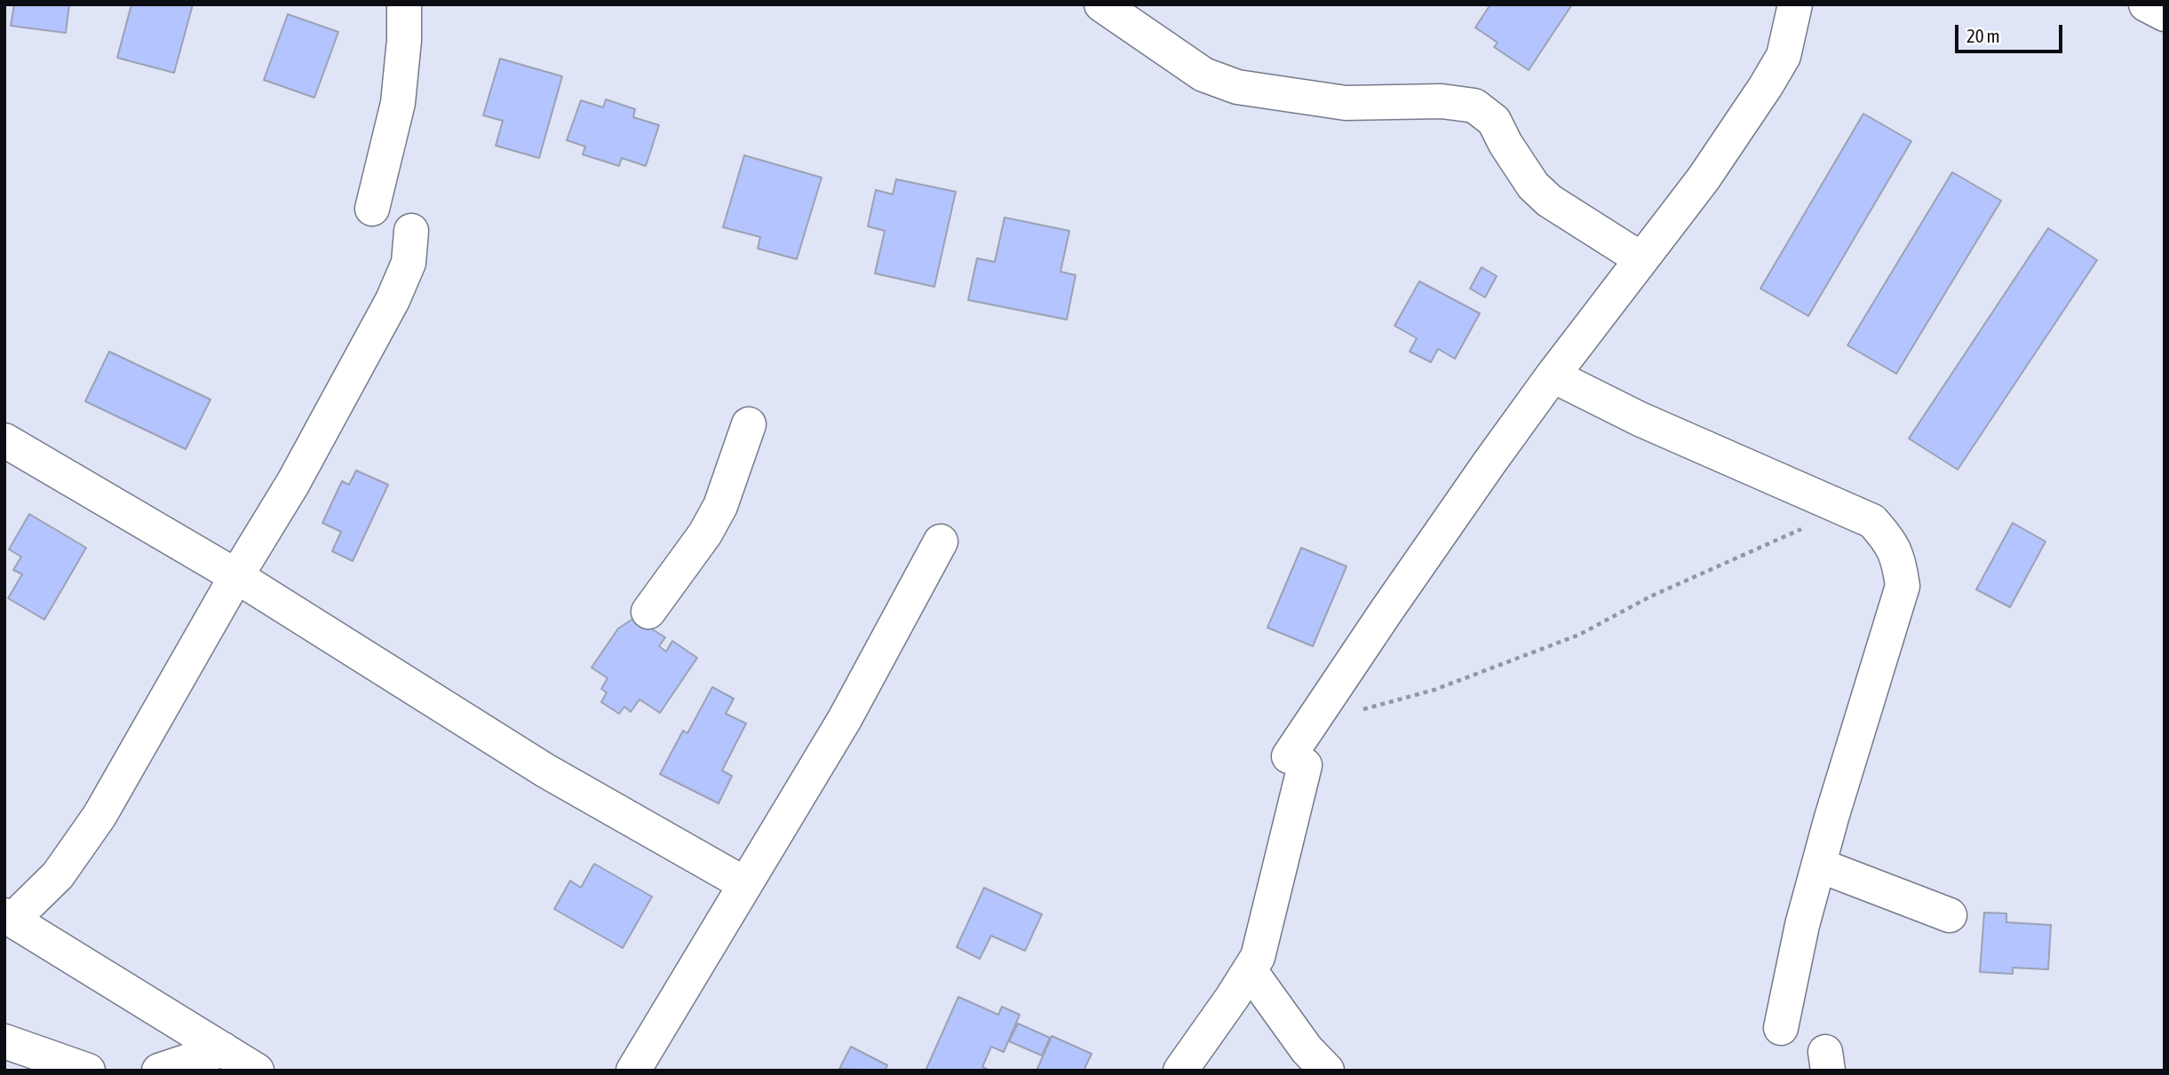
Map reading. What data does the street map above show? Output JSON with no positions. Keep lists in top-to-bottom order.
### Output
{
  "scale_bar": "20 m"
}
